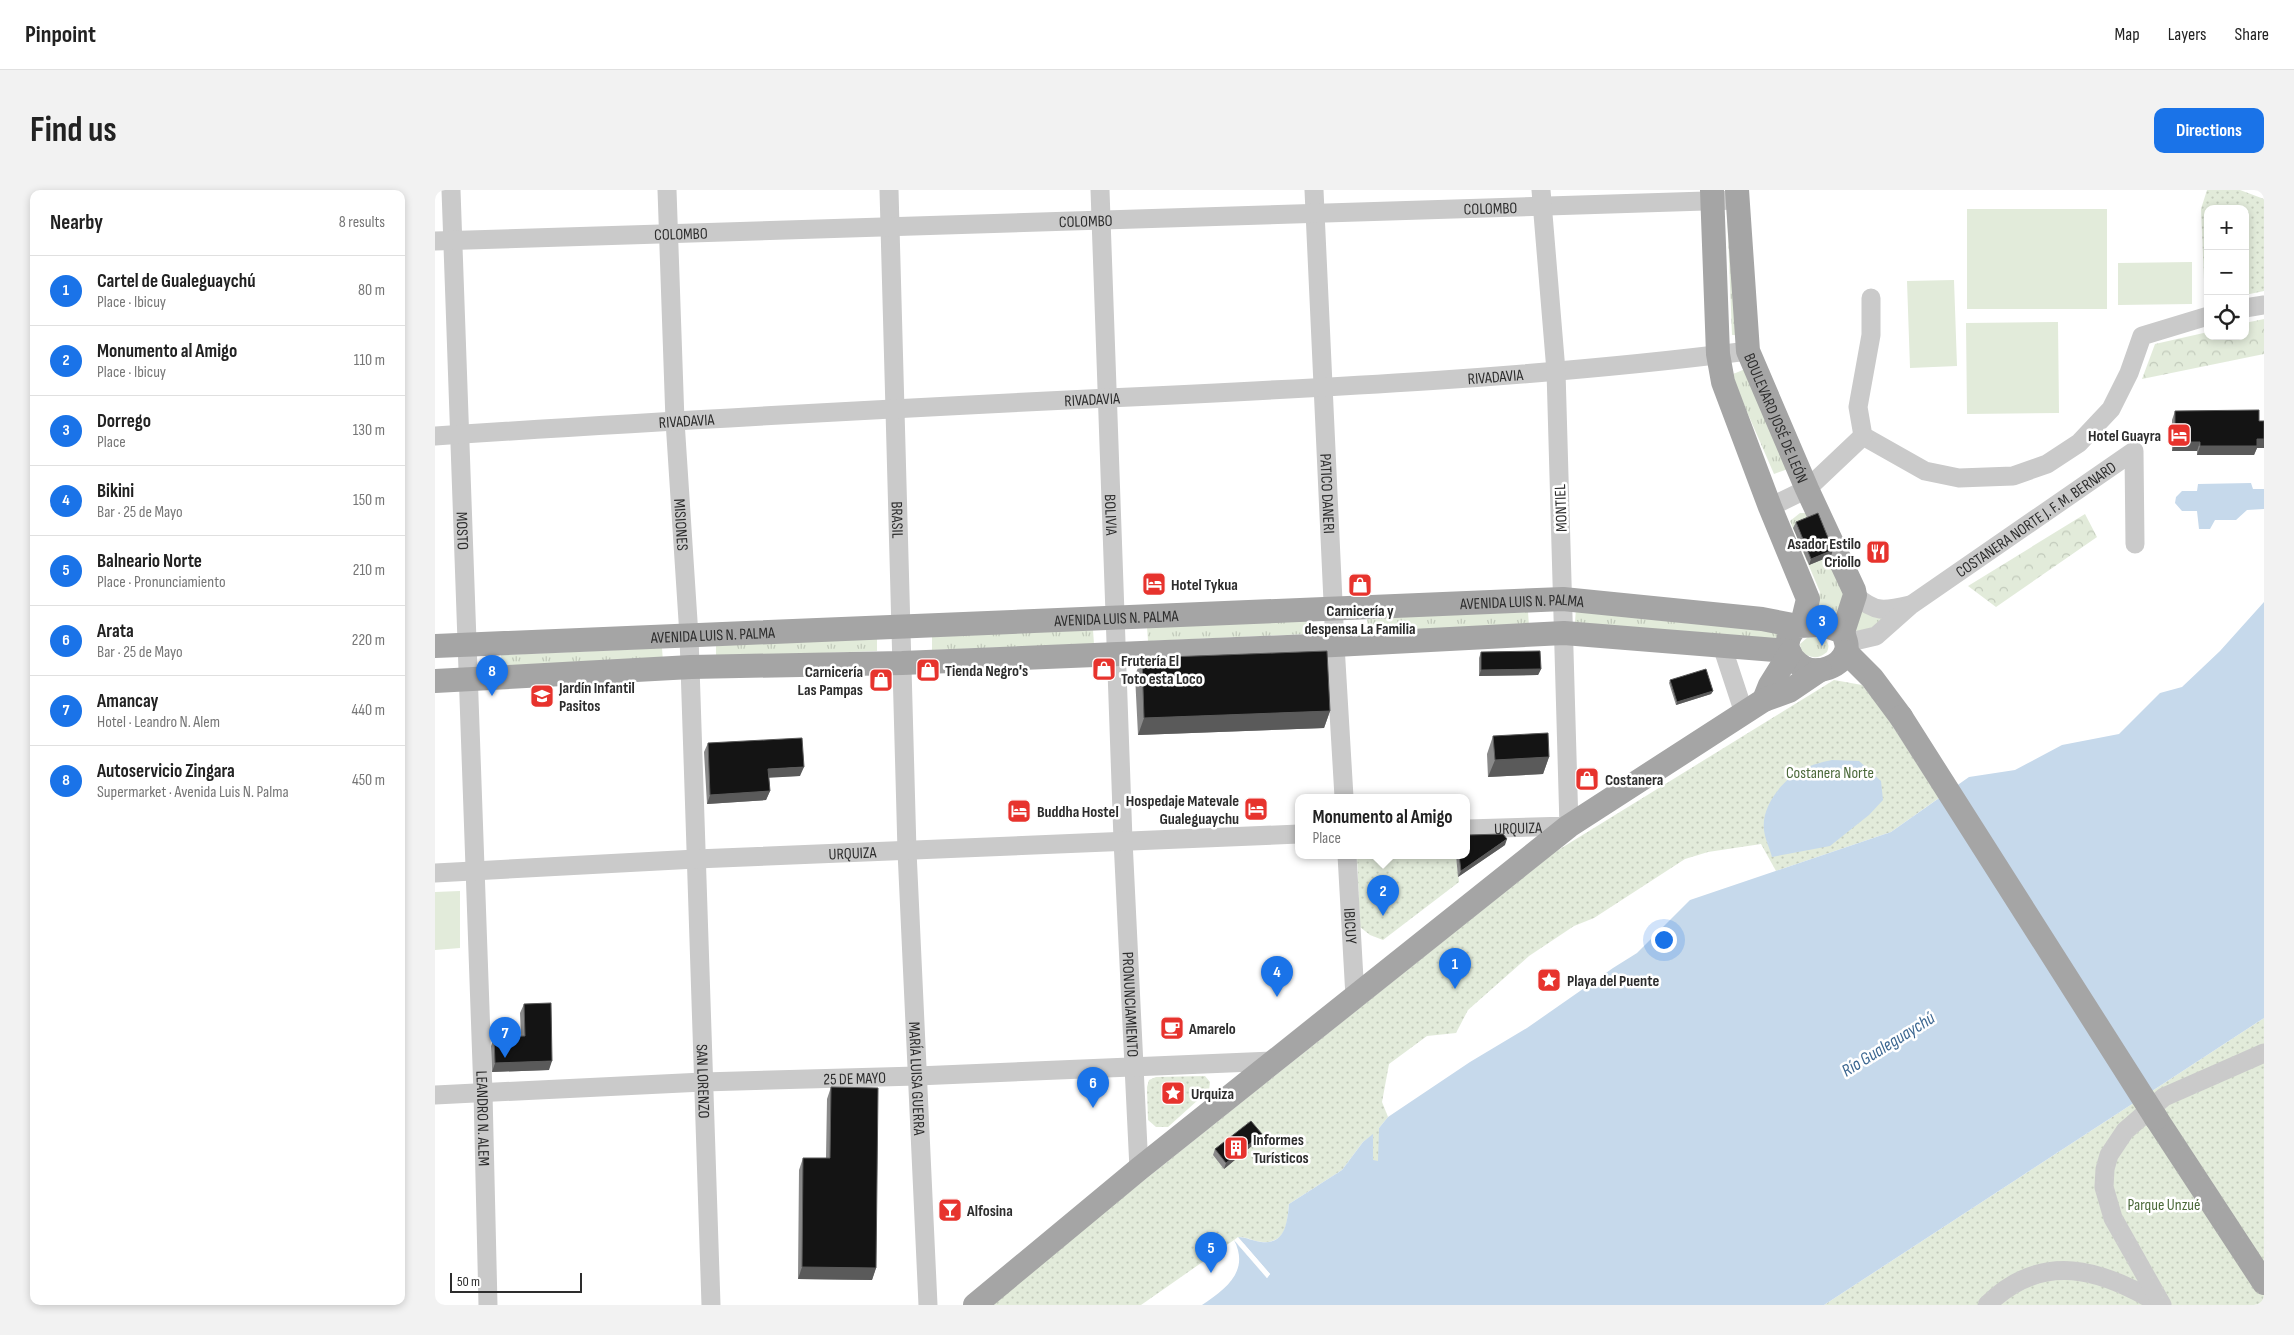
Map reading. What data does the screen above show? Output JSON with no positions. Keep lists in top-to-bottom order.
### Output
{
  "streets": {
    "main road": ["BOULEVARD JOSÉ DE LEÓN", "AVENIDA LUIS N. PALMA"],
    "street": [
      "COLOMBO",
      "RIVADAVIA",
      "PATICO DANERI",
      "MONTIEL",
      "BOLIVIA",
      "COSTANERA NORTE J. F. M. BERNARD",
      "BRASIL",
      "MISIONES",
      "MOSTO",
      "URQUIZA",
      "IBICUY",
      "PRONUNCIAMIENTO",
      "25 DE MAYO",
      "MARÍA LUISA GUERRA",
      "SAN LORENZO",
      "LEANDRO N. ALEM"
    ]
  },
  "crossings": [
    ["COLOMBO", "BOULEVARD JOSÉ DE LEÓN"],
    ["COLOMBO", "PATICO DANERI"],
    ["COLOMBO", "MONTIEL"],
    ["COLOMBO", "BOLIVIA"],
    ["COLOMBO", "BRASIL"],
    ["COLOMBO", "MISIONES"],
    ["COLOMBO", "MOSTO"],
    ["RIVADAVIA", "BOULEVARD JOSÉ DE LEÓN"],
    ["RIVADAVIA", "PATICO DANERI"],
    ["RIVADAVIA", "MONTIEL"],
    ["RIVADAVIA", "BOLIVIA"],
    ["RIVADAVIA", "BRASIL"],
    ["RIVADAVIA", "MISIONES"],
    ["RIVADAVIA", "MOSTO"],
    ["BOULEVARD JOSÉ DE LEÓN", "COSTANERA NORTE J. F. M. BERNARD"],
    ["BOULEVARD JOSÉ DE LEÓN", "AVENIDA LUIS N. PALMA"],
    ["PATICO DANERI", "AVENIDA LUIS N. PALMA"],
    ["MONTIEL", "AVENIDA LUIS N. PALMA"],
    ["MONTIEL", "URQUIZA"],
    ["BOLIVIA", "AVENIDA LUIS N. PALMA"],
    ["BOLIVIA", "URQUIZA"],
    ["BOLIVIA", "PRONUNCIAMIENTO"],
    ["COSTANERA NORTE J. F. M. BERNARD", "AVENIDA LUIS N. PALMA"],
    ["BRASIL", "AVENIDA LUIS N. PALMA"],
    ["BRASIL", "URQUIZA"],
    ["BRASIL", "MARÍA LUISA GUERRA"],
    ["MISIONES", "AVENIDA LUIS N. PALMA"],
    ["MISIONES", "URQUIZA"],
    ["MISIONES", "SAN LORENZO"],
    ["MOSTO", "AVENIDA LUIS N. PALMA"],
    ["MOSTO", "URQUIZA"],
    ["MOSTO", "LEANDRO N. ALEM"],
    ["URQUIZA", "PRONUNCIAMIENTO"],
    ["URQUIZA", "MARÍA LUISA GUERRA"],
    ["URQUIZA", "SAN LORENZO"],
    ["URQUIZA", "LEANDRO N. ALEM"],
    ["PRONUNCIAMIENTO", "25 DE MAYO"],
    ["25 DE MAYO", "MARÍA LUISA GUERRA"],
    ["25 DE MAYO", "SAN LORENZO"],
    ["25 DE MAYO", "LEANDRO N. ALEM"]
  ],
  "water": ["Río Gualeguaychú"],
  "parks": ["Costanera Norte", "Parque Unzué"],
  "places": {
    "hotel": [
      "Hotel Guayra",
      "Hotel Tykua",
      "Hospedaje Matevale Gualeguaychu",
      "Buddha Hostel"
    ],
    "restaurant": ["Asador Estilo Criollo"],
    "shop": [
      "Carnicería y despensa La Familia",
      "Frutería El Toto esta Loco",
      "Tienda Negro's",
      "Carnicería Las Pampas",
      "Costanera"
    ],
    "school or university": ["Jardín Infantil Pasitos"],
    "place": ["Playa del Puente", "Urquiza"],
    "cafe": ["Amarelo"],
    "building": ["Informes Turísticos"],
    "bar": ["Alfosina"]
  },
  "scale_bar": "50 m",
  "page": {
    "header": "Pinpoint",
    "nav": ["Map", "Layers", "Share"],
    "buttons": "Directions",
    "title": "Find us",
    "heading": ["Nearby", "8 results"],
    "map_buttons": ["+", "−"],
    "list": [
      {
        "mark": "1",
        "name": "Cartel de Gualeguaychú",
        "note": "Place · Ibicuy",
        "value": "80 m"
      },
      {
        "mark": "2",
        "name": "Monumento al Amigo",
        "note": "Place · Ibicuy",
        "value": "110 m"
      },
      {
        "mark": "3",
        "name": "Dorrego",
        "note": "Place",
        "value": "130 m"
      },
      {
        "mark": "4",
        "name": "Bikini",
        "note": "Bar · 25 de Mayo",
        "value": "150 m"
      },
      {
        "mark": "5",
        "name": "Balneario Norte",
        "note": "Place · Pronunciamiento",
        "value": "210 m"
      },
      {
        "mark": "6",
        "name": "Arata",
        "note": "Bar · 25 de Mayo",
        "value": "220 m"
      },
      {
        "mark": "7",
        "name": "Amancay",
        "note": "Hotel · Leandro N. Alem",
        "value": "440 m"
      },
      {
        "mark": "8",
        "name": "Autoservicio Zingara",
        "note": "Supermarket · Avenida Luis N. Palma",
        "value": "450 m"
      }
    ],
    "pins": [
      "3",
      "8",
      "2",
      "1",
      "4",
      "7",
      "6",
      "5"
    ],
    "popup": ["Monumento al Amigo", "Place"],
    "scale": "50 m"
  }
}
